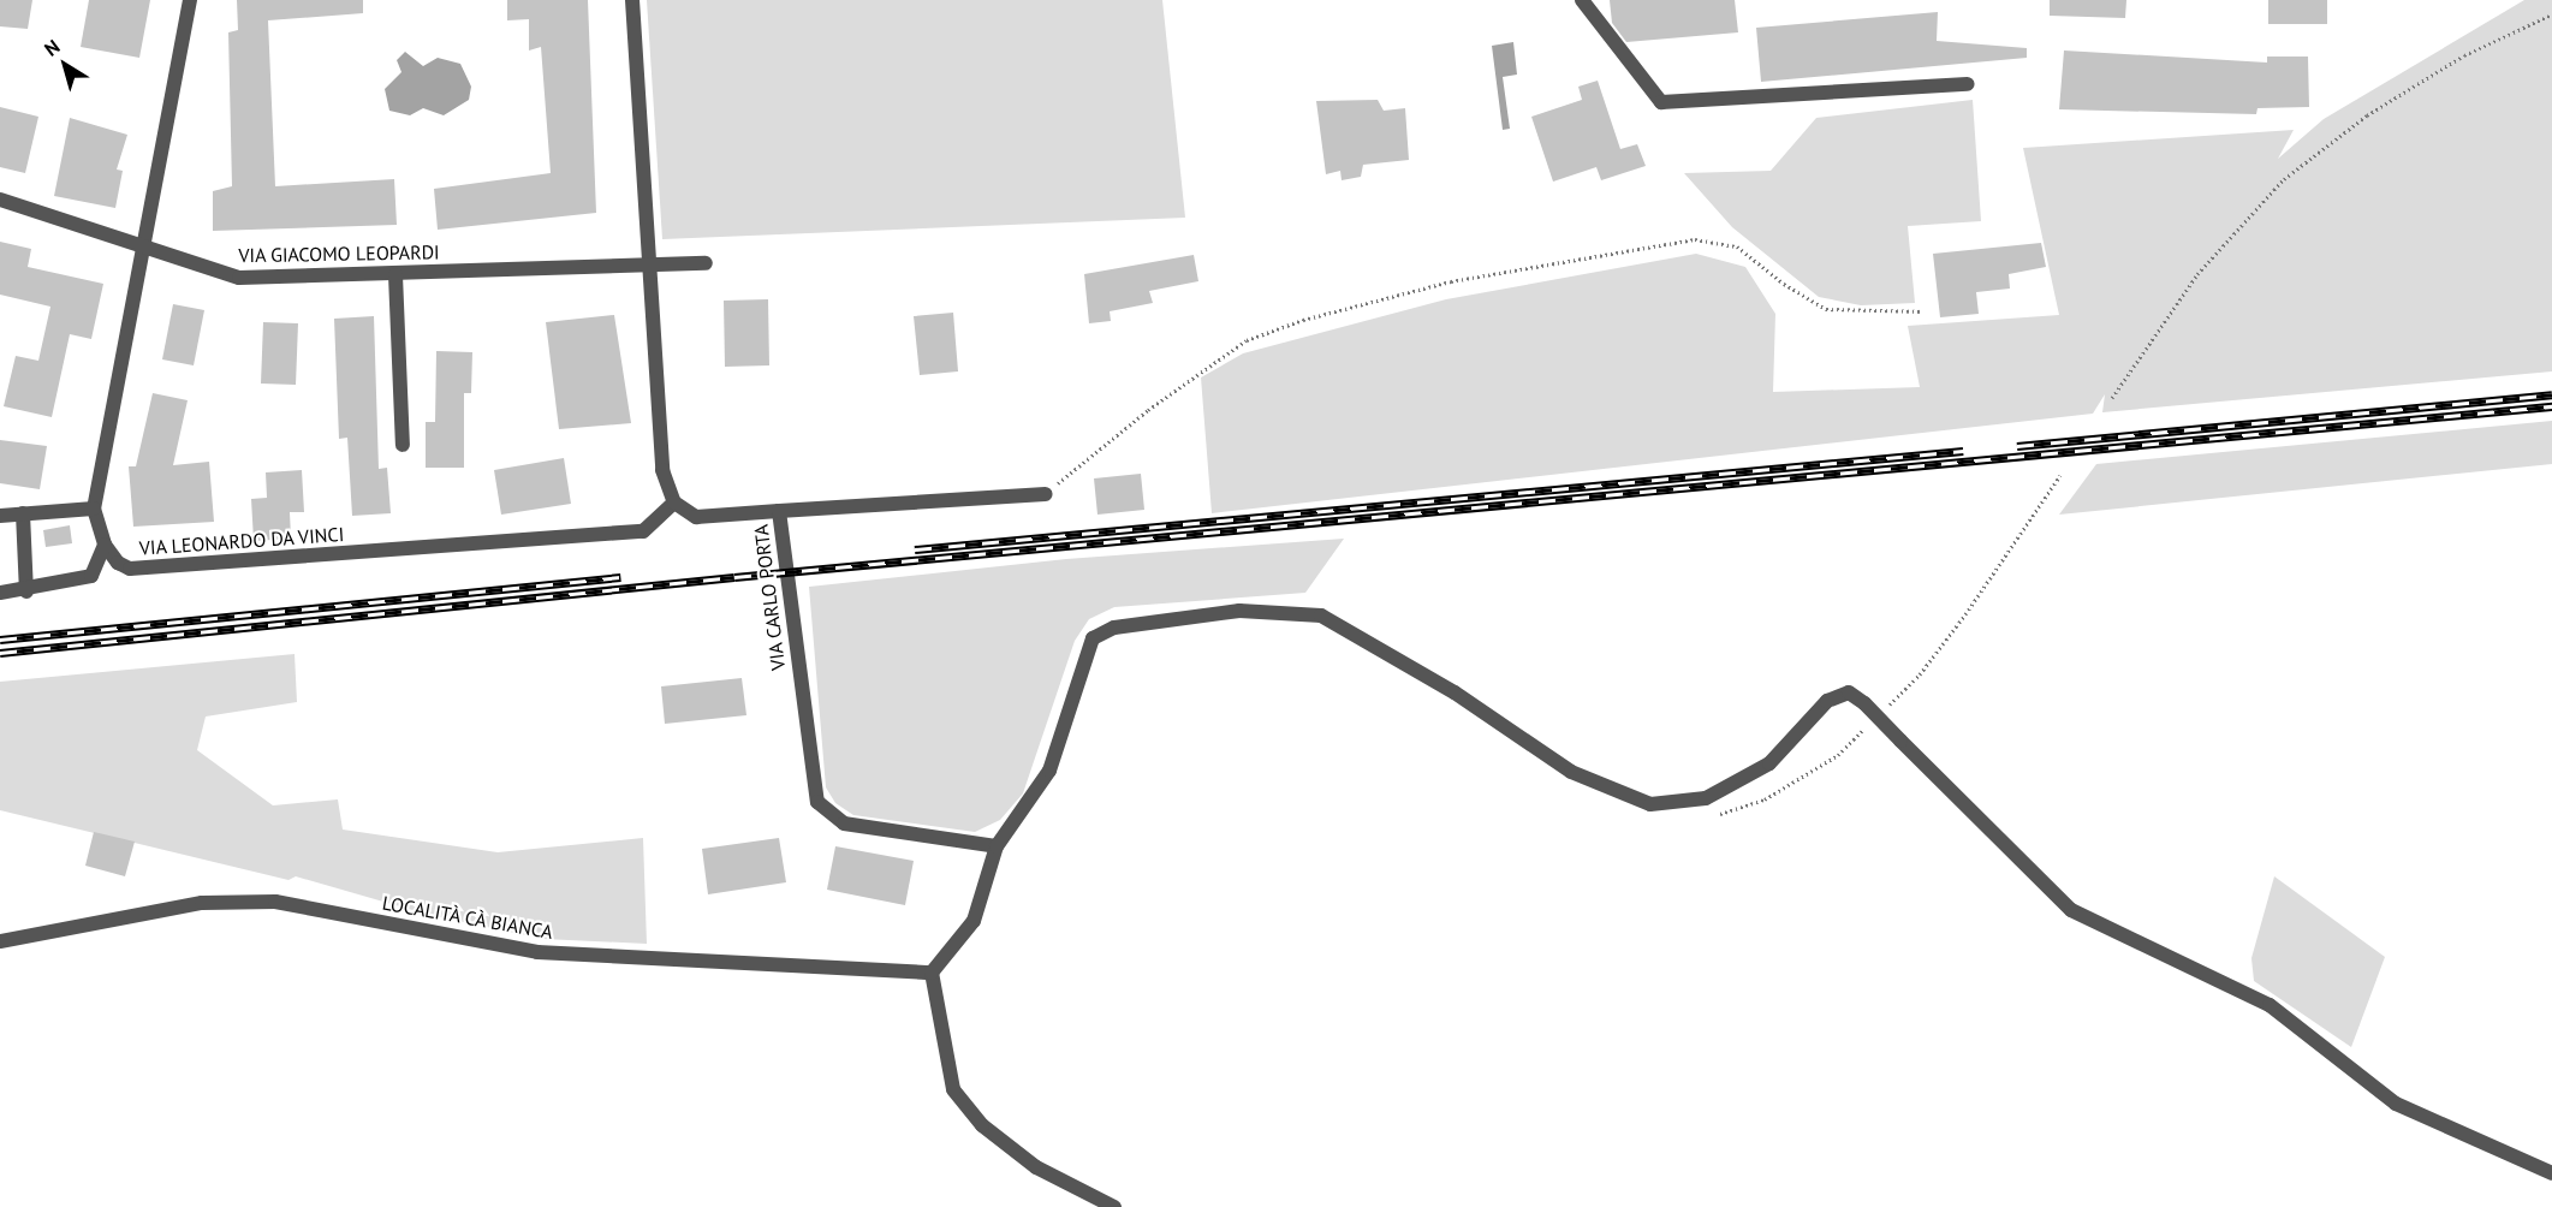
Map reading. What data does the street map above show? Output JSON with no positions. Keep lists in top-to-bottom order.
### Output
{
  "streets": {
    "street": [
      "VIA GIACOMO LEOPARDI",
      "VIA LEONARDO DA VINCI",
      "VIA CARLO PORTA",
      "LOCALITÀ CÀ BIANCA"
    ]
  },
  "crossings": [
    ["VIA LEONARDO DA VINCI", "VIA CARLO PORTA"]
  ],
  "north": "top left"
}
